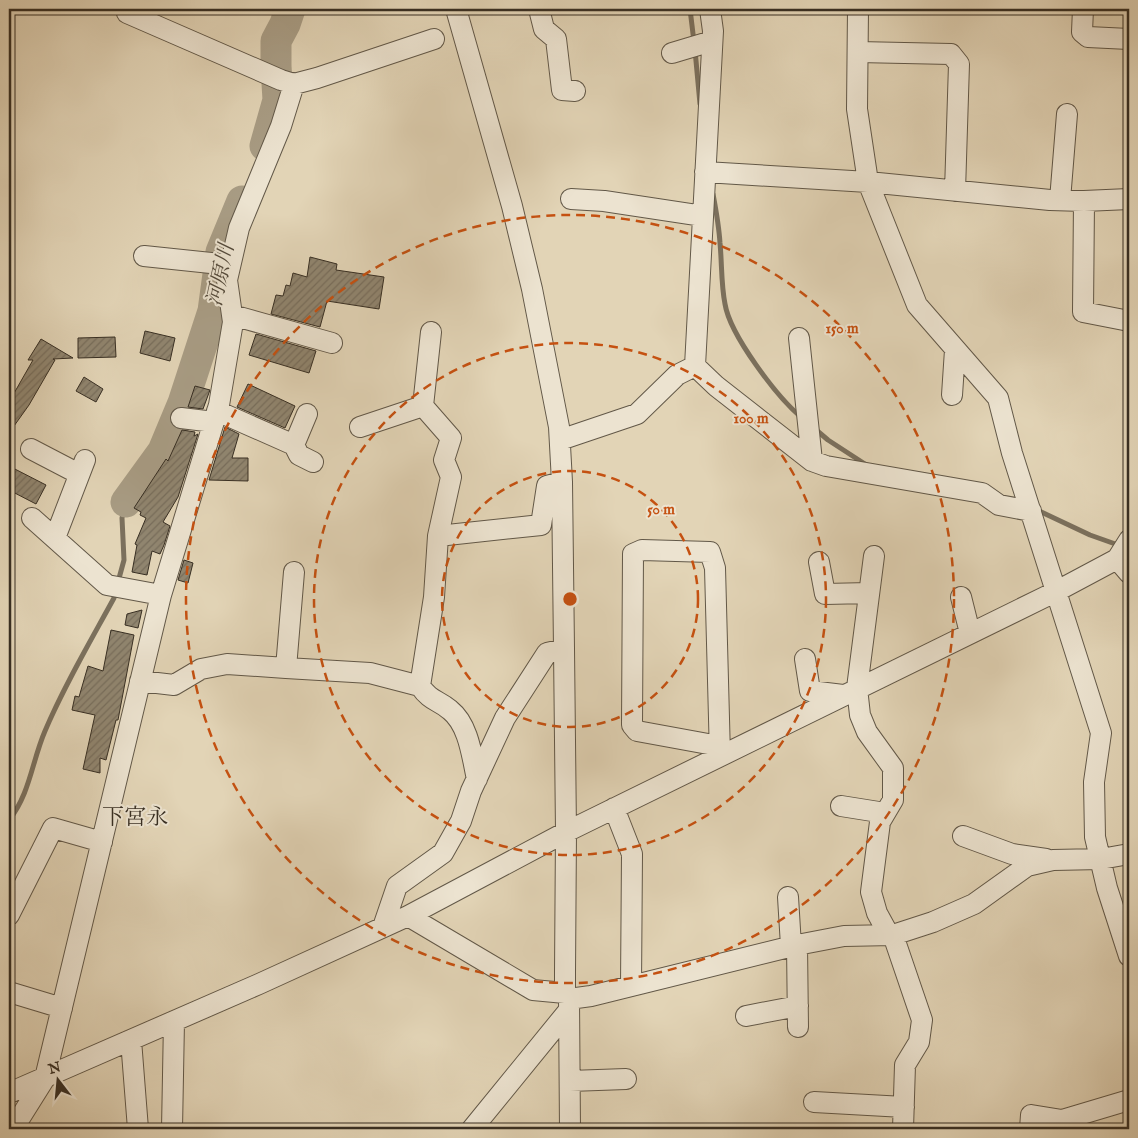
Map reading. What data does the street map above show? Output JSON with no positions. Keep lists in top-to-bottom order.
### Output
{
  "districts": ["下宮永"],
  "water": ["河原川"],
  "north": "top",
  "rings": ["150 m", "100 m", "50 m"]
}
